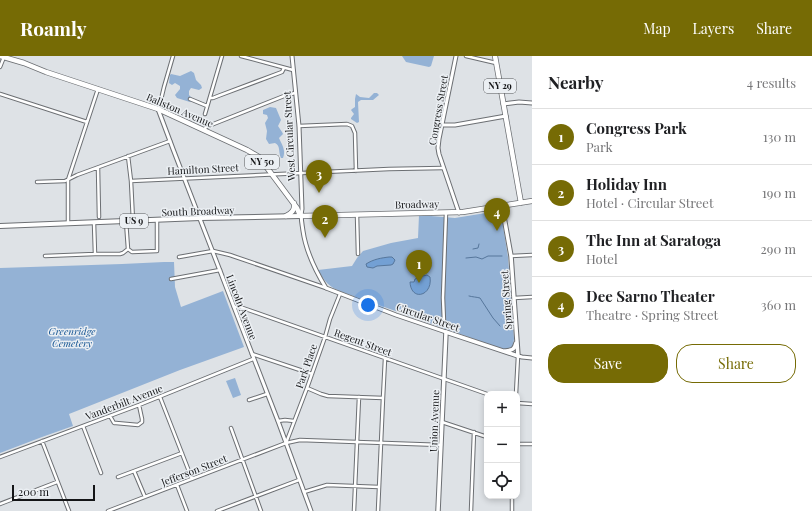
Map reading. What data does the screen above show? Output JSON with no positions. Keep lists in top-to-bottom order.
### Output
{
  "streets": {
    "highway": [
      "NY 29",
      "Ballston Avenue",
      "NY 50",
      "Broadway",
      "US 9"
    ],
    "main road": [
      "South Broadway",
      "Spring Street",
      "Circular Street",
      "Union Avenue"
    ],
    "street": [
      "Congress Street",
      "West Circular Street",
      "Hamilton Street",
      "Lincoln Avenue",
      "Regent Street",
      "Park Place",
      "Vanderbilt Avenue",
      "Jefferson Street"
    ]
  },
  "crossings": [
    ["NY 29", "Broadway"],
    ["Ballston Avenue", "West Circular Street"],
    ["Ballston Avenue", "Hamilton Street"],
    ["Ballston Avenue", "Broadway"],
    ["Ballston Avenue", "South Broadway"],
    ["Ballston Avenue", "Lincoln Avenue"],
    ["Congress Street", "Hamilton Street"],
    ["Congress Street", "Broadway"],
    ["West Circular Street", "Hamilton Street"],
    ["West Circular Street", "Broadway"],
    ["West Circular Street", "South Broadway"],
    ["Hamilton Street", "Lincoln Avenue"],
    ["Broadway", "South Broadway"],
    ["Broadway", "Spring Street"],
    ["South Broadway", "Lincoln Avenue"],
    ["Spring Street", "Circular Street"],
    ["Lincoln Avenue", "Regent Street"],
    ["Lincoln Avenue", "Park Place"],
    ["Lincoln Avenue", "Vanderbilt Avenue"],
    ["Lincoln Avenue", "Jefferson Street"],
    ["Circular Street", "Park Place"],
    ["Circular Street", "Union Avenue"],
    ["Regent Street", "Park Place"],
    ["Regent Street", "Union Avenue"],
    ["Park Place", "Jefferson Street"],
    ["Union Avenue", "Jefferson Street"]
  ],
  "parks": ["Greenridge Cemetery"],
  "scale_bar": "200 m",
  "page": {
    "header": "Roamly",
    "nav": ["Map", "Layers", "Share"],
    "heading": ["Nearby", "4 results"],
    "list": [
      {
        "mark": "1",
        "name": "Congress Park",
        "note": "Park",
        "value": "130 m"
      },
      {
        "mark": "2",
        "name": "Holiday Inn",
        "note": "Hotel · Circular Street",
        "value": "190 m"
      },
      {
        "mark": "3",
        "name": "The Inn at Saratoga",
        "note": "Hotel",
        "value": "290 m"
      },
      {
        "mark": "4",
        "name": "Dee Sarno Theater",
        "note": "Theatre · Spring Street",
        "value": "360 m"
      }
    ],
    "pins": [
      "3",
      "4",
      "2",
      "1"
    ],
    "buttons": ["Save", "Share"],
    "map_buttons": ["+", "−"],
    "scale": "200 m"
  }
}
